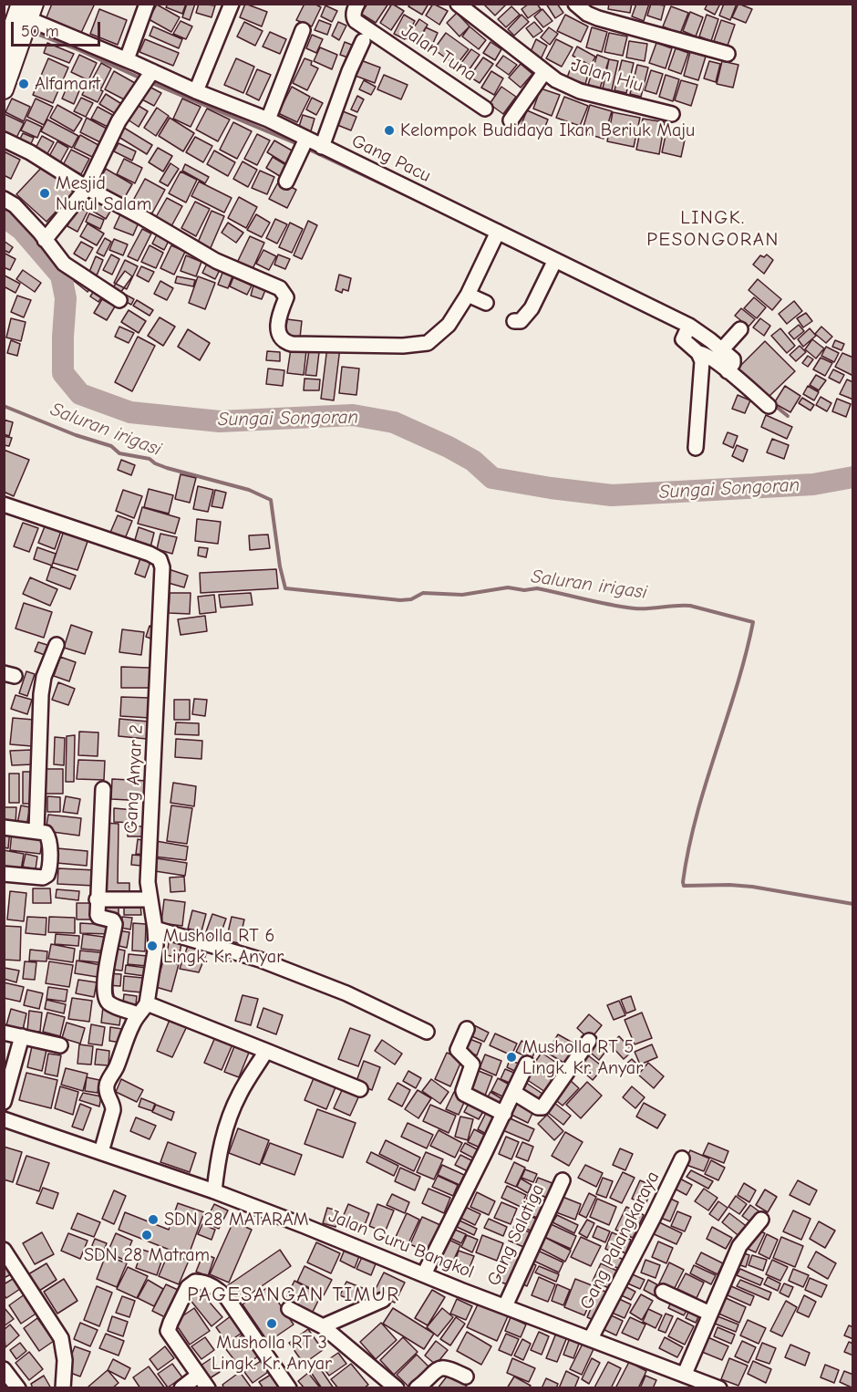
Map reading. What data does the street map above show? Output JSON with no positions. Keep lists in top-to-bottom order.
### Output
{
  "streets": {
    "street": [
      "Jalan Tuna",
      "Jalan Hiu",
      "Gang Pacu",
      "Gang Anyar 2",
      "Gang Salatiga",
      "Gang Palangkaraya",
      "Jalan Guru Bangkol"
    ]
  },
  "crossings": [
    ["Gang Anyar 2", "Jalan Guru Bangkol"],
    ["Gang Salatiga", "Jalan Guru Bangkol"],
    ["Gang Palangkaraya", "Jalan Guru Bangkol"]
  ],
  "districts": ["LINGK. PESONGORAN", "PAGESANGAN TIMUR"],
  "water": ["Sungai Songoran", "Saluran irigasi"],
  "places": [
    "Alfamart",
    "Kelompok Budidaya Ikan Beriuk Maju",
    "Mesjid Nurul Salam",
    "Musholla RT 6 Lingk. Kr. Anyar",
    "Musholla RT 5 Lingk. Kr. Anyar",
    "SDN 28 MATARAM",
    "SDN 28 Matram",
    "Musholla RT 3 Lingk. Kr. Anyar"
  ],
  "scale_bar": "50 m"
}
